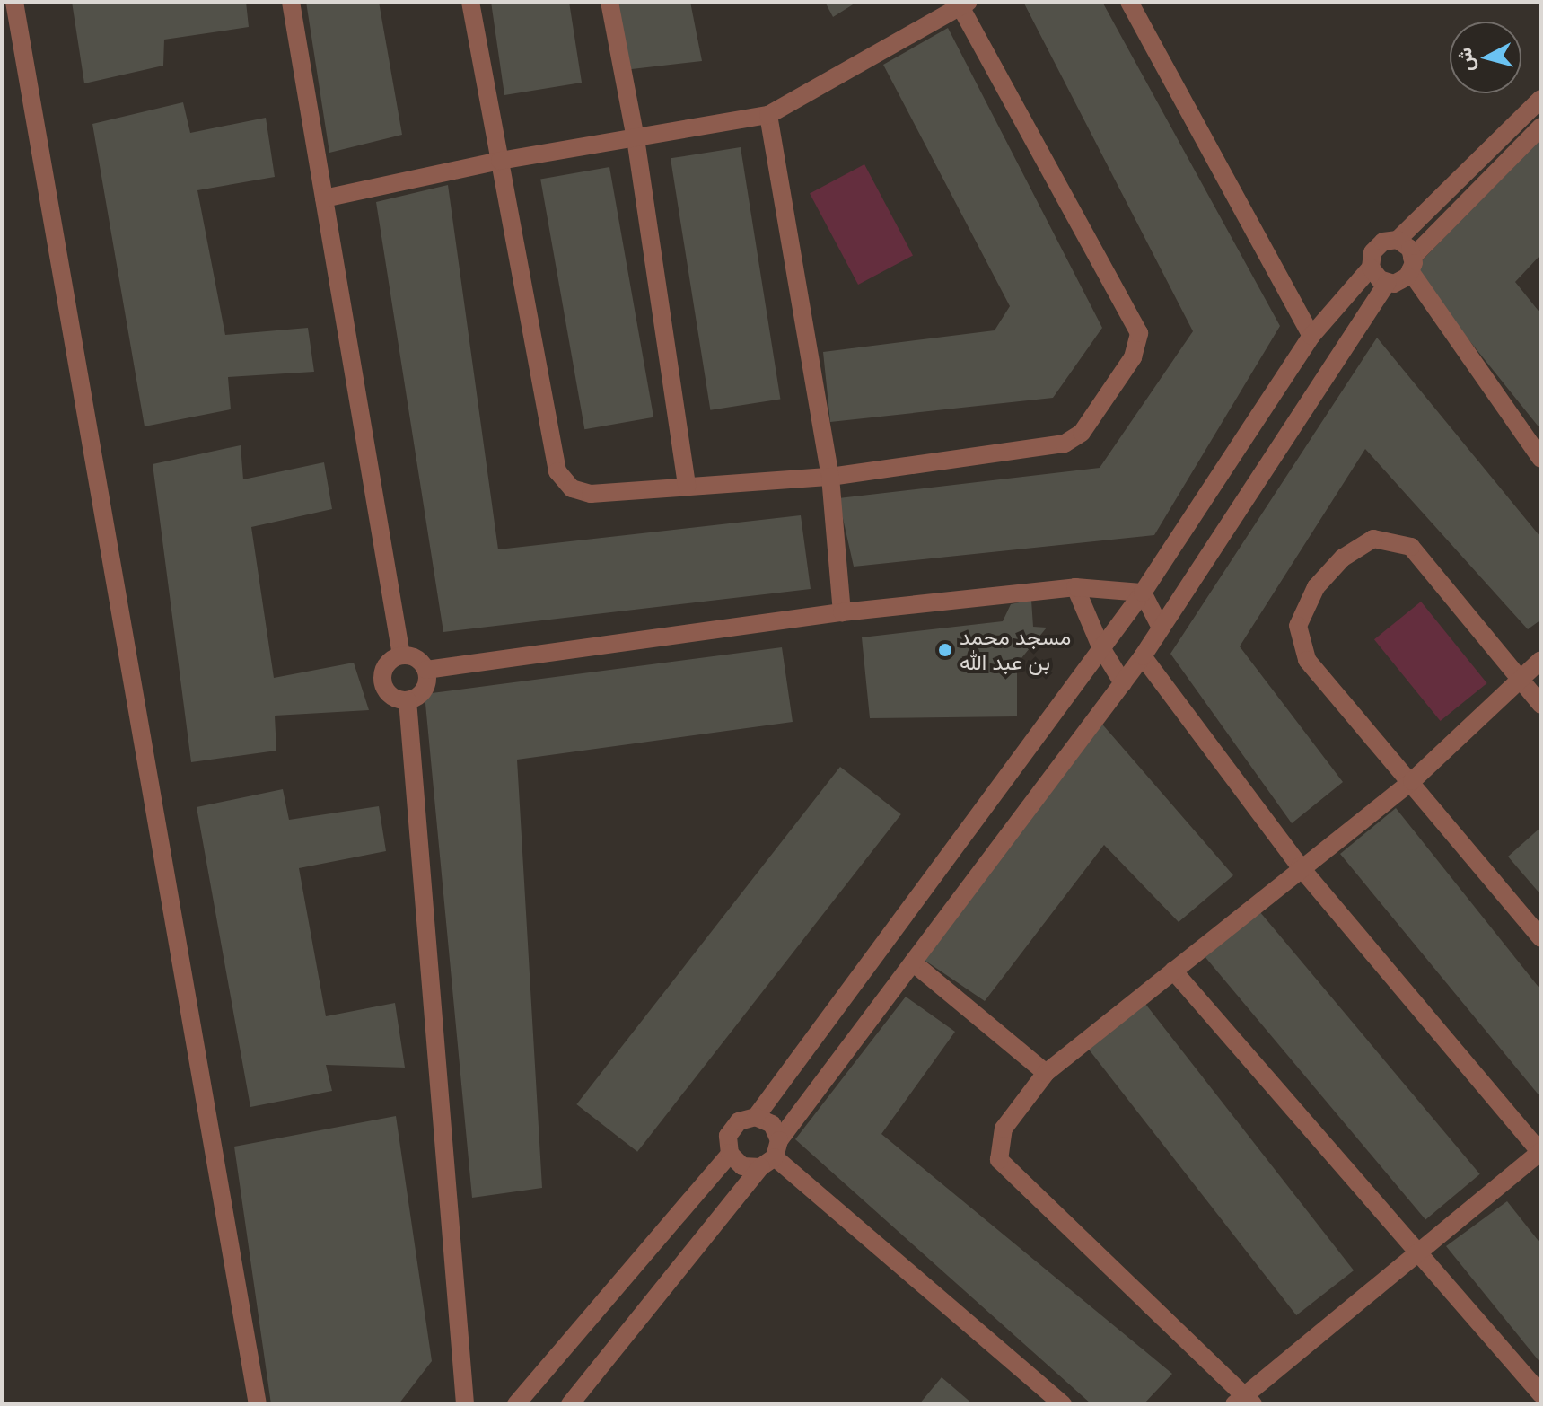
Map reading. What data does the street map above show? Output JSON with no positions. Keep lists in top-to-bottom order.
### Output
{
  "places": ["مسجد محمد بن عبد الله"],
  "north": "left"
}
